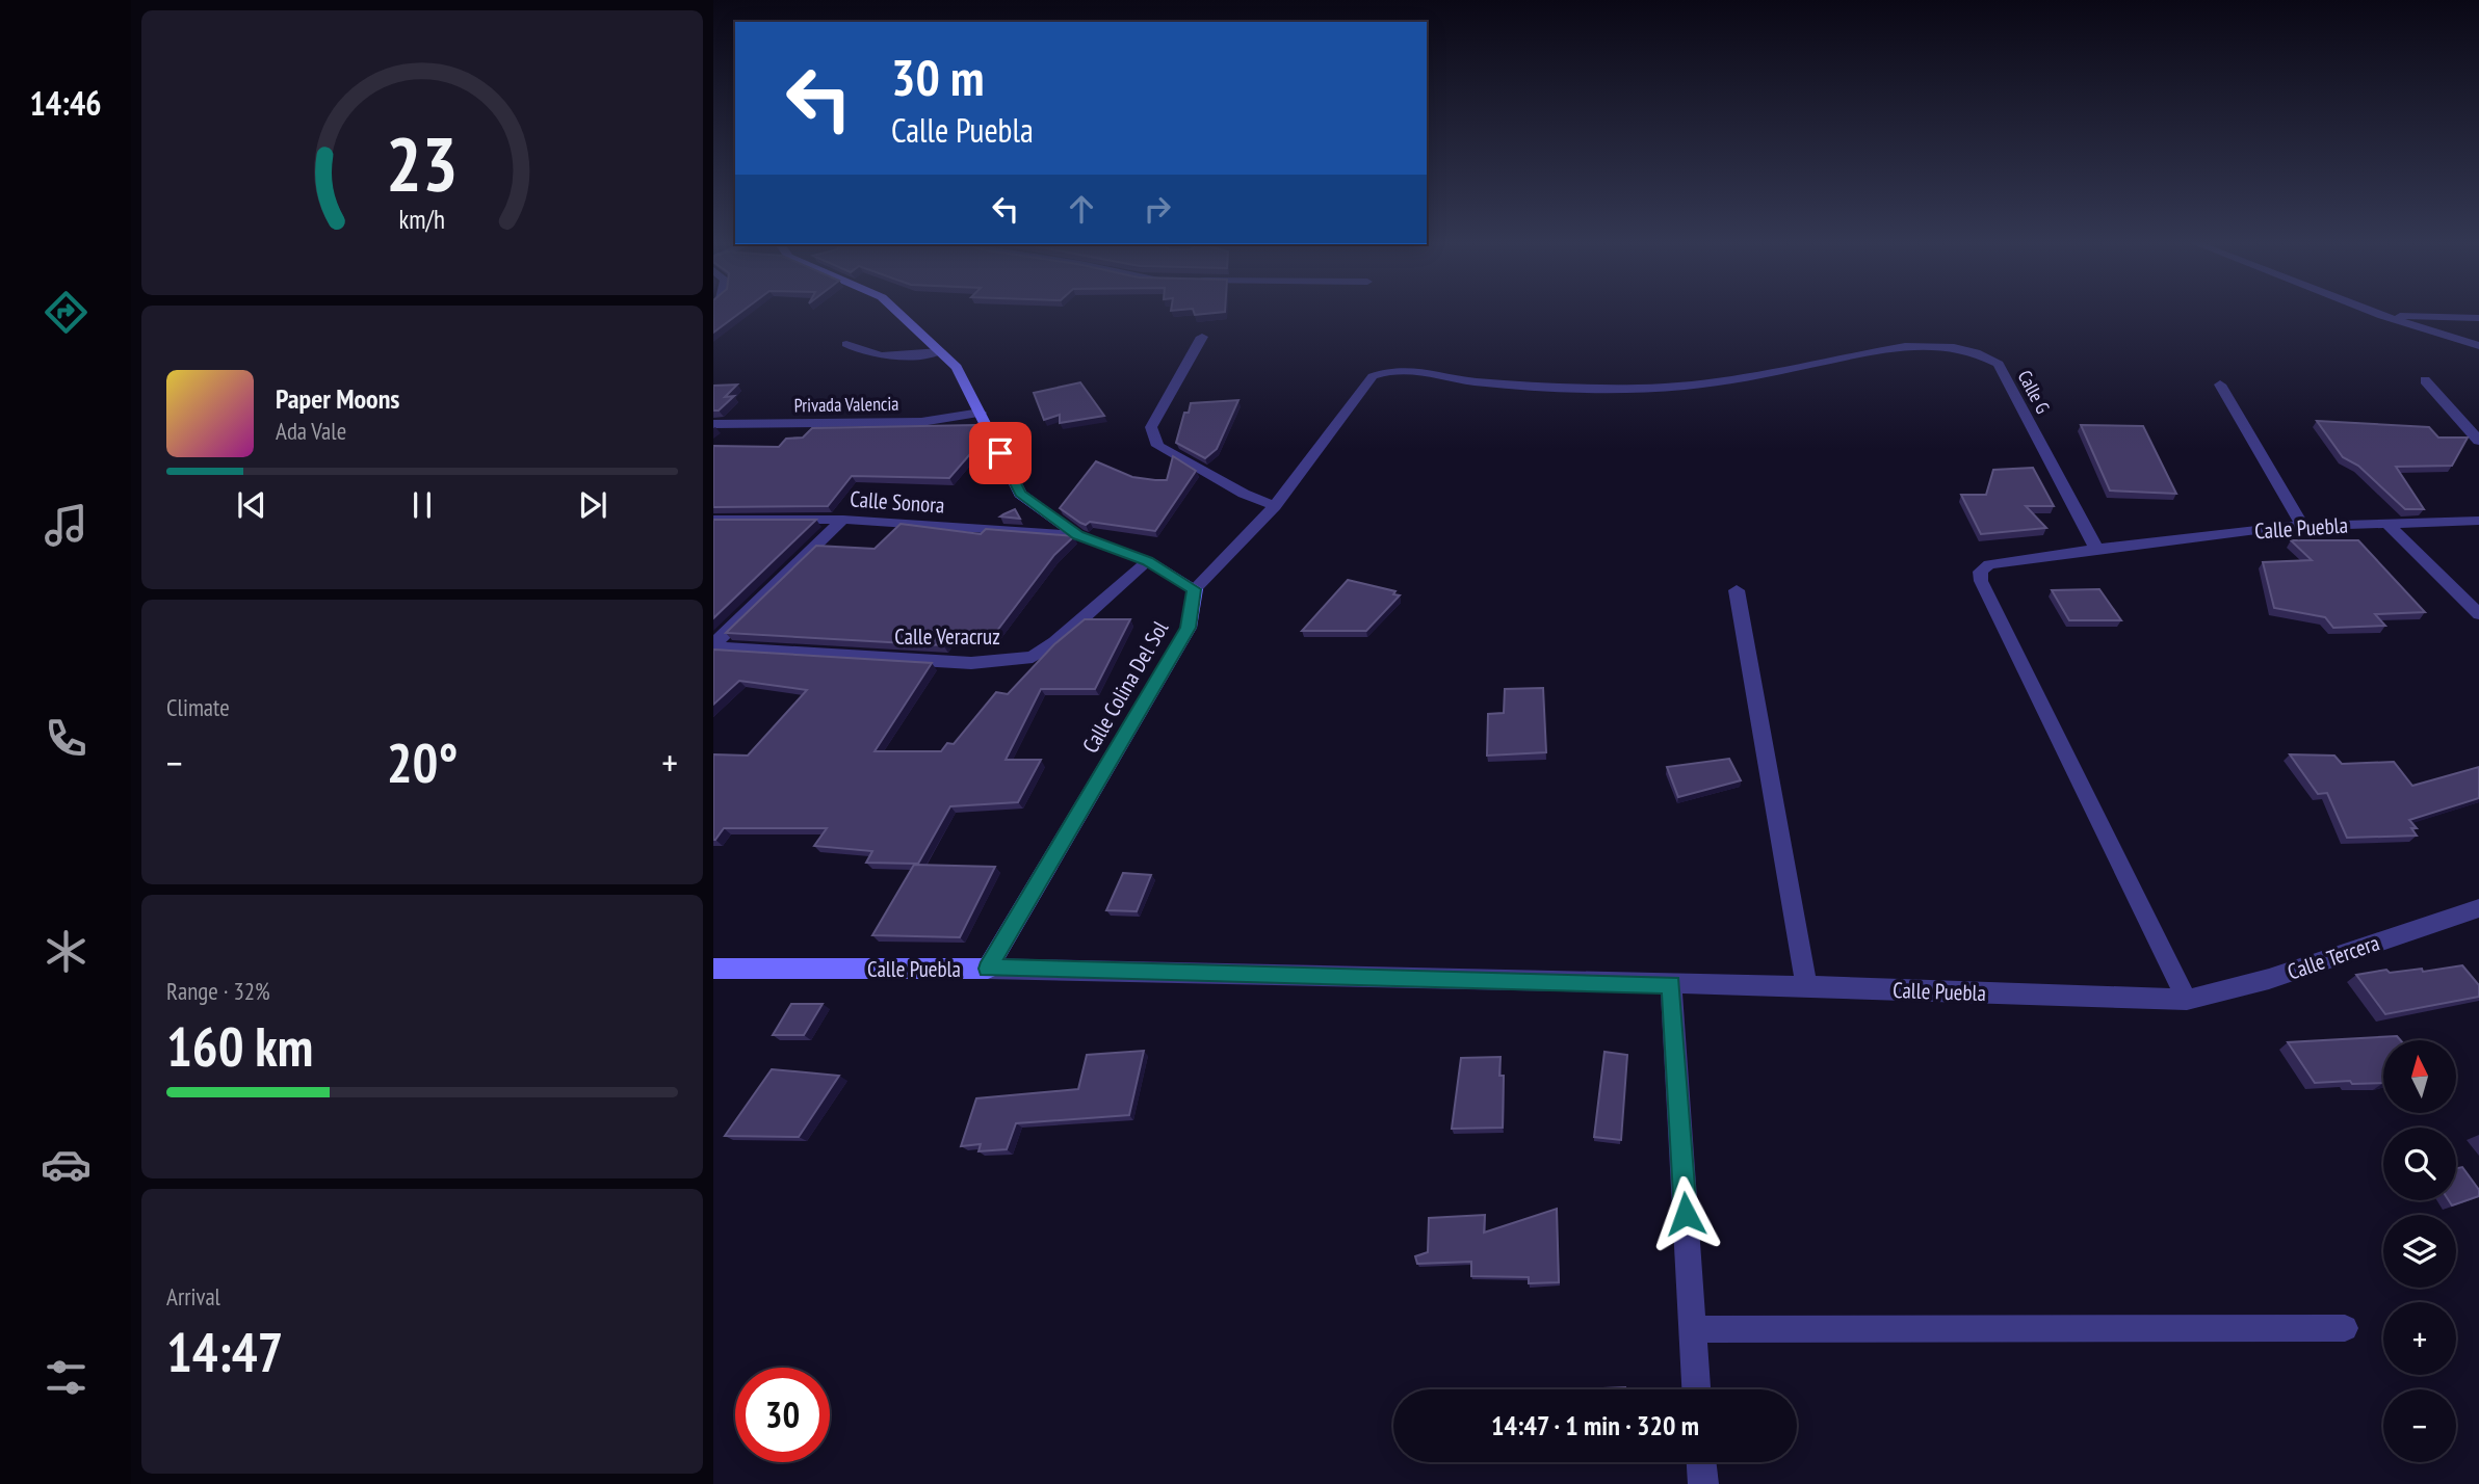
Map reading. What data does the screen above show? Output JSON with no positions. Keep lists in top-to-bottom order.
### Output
{
  "streets": {
    "main road": ["Calle Puebla", "Calle Colina Del Sol"],
    "street": [
      "Calle G",
      "Privada Valencia",
      "Calle Sonora",
      "Calle Veracruz",
      "Calle Tercera"
    ]
  },
  "crossings": [
    ["Calle G", "Calle Puebla"],
    ["Calle Sonora", "Calle Veracruz"],
    ["Calle Puebla", "Calle Colina Del Sol"],
    ["Calle Puebla", "Calle Tercera"]
  ],
  "north": "top",
  "page": {
    "tabs": "14:46",
    "turn": ["30 m", "Calle Puebla"],
    "song": ["Paper Moons", "Ada Vale"],
    "tile": [
      "Climate",
      ["Range · 32%", "160 km"],
      ["Arrival", "14:47"]
    ],
    "heat": ["−", "20°", "+"],
    "map_buttons": ["+", "−"],
    "limit": "30",
    "trip": "14:47 · 1 min · 320 m",
    "gauge": ["23", "km/h"]
  }
}
